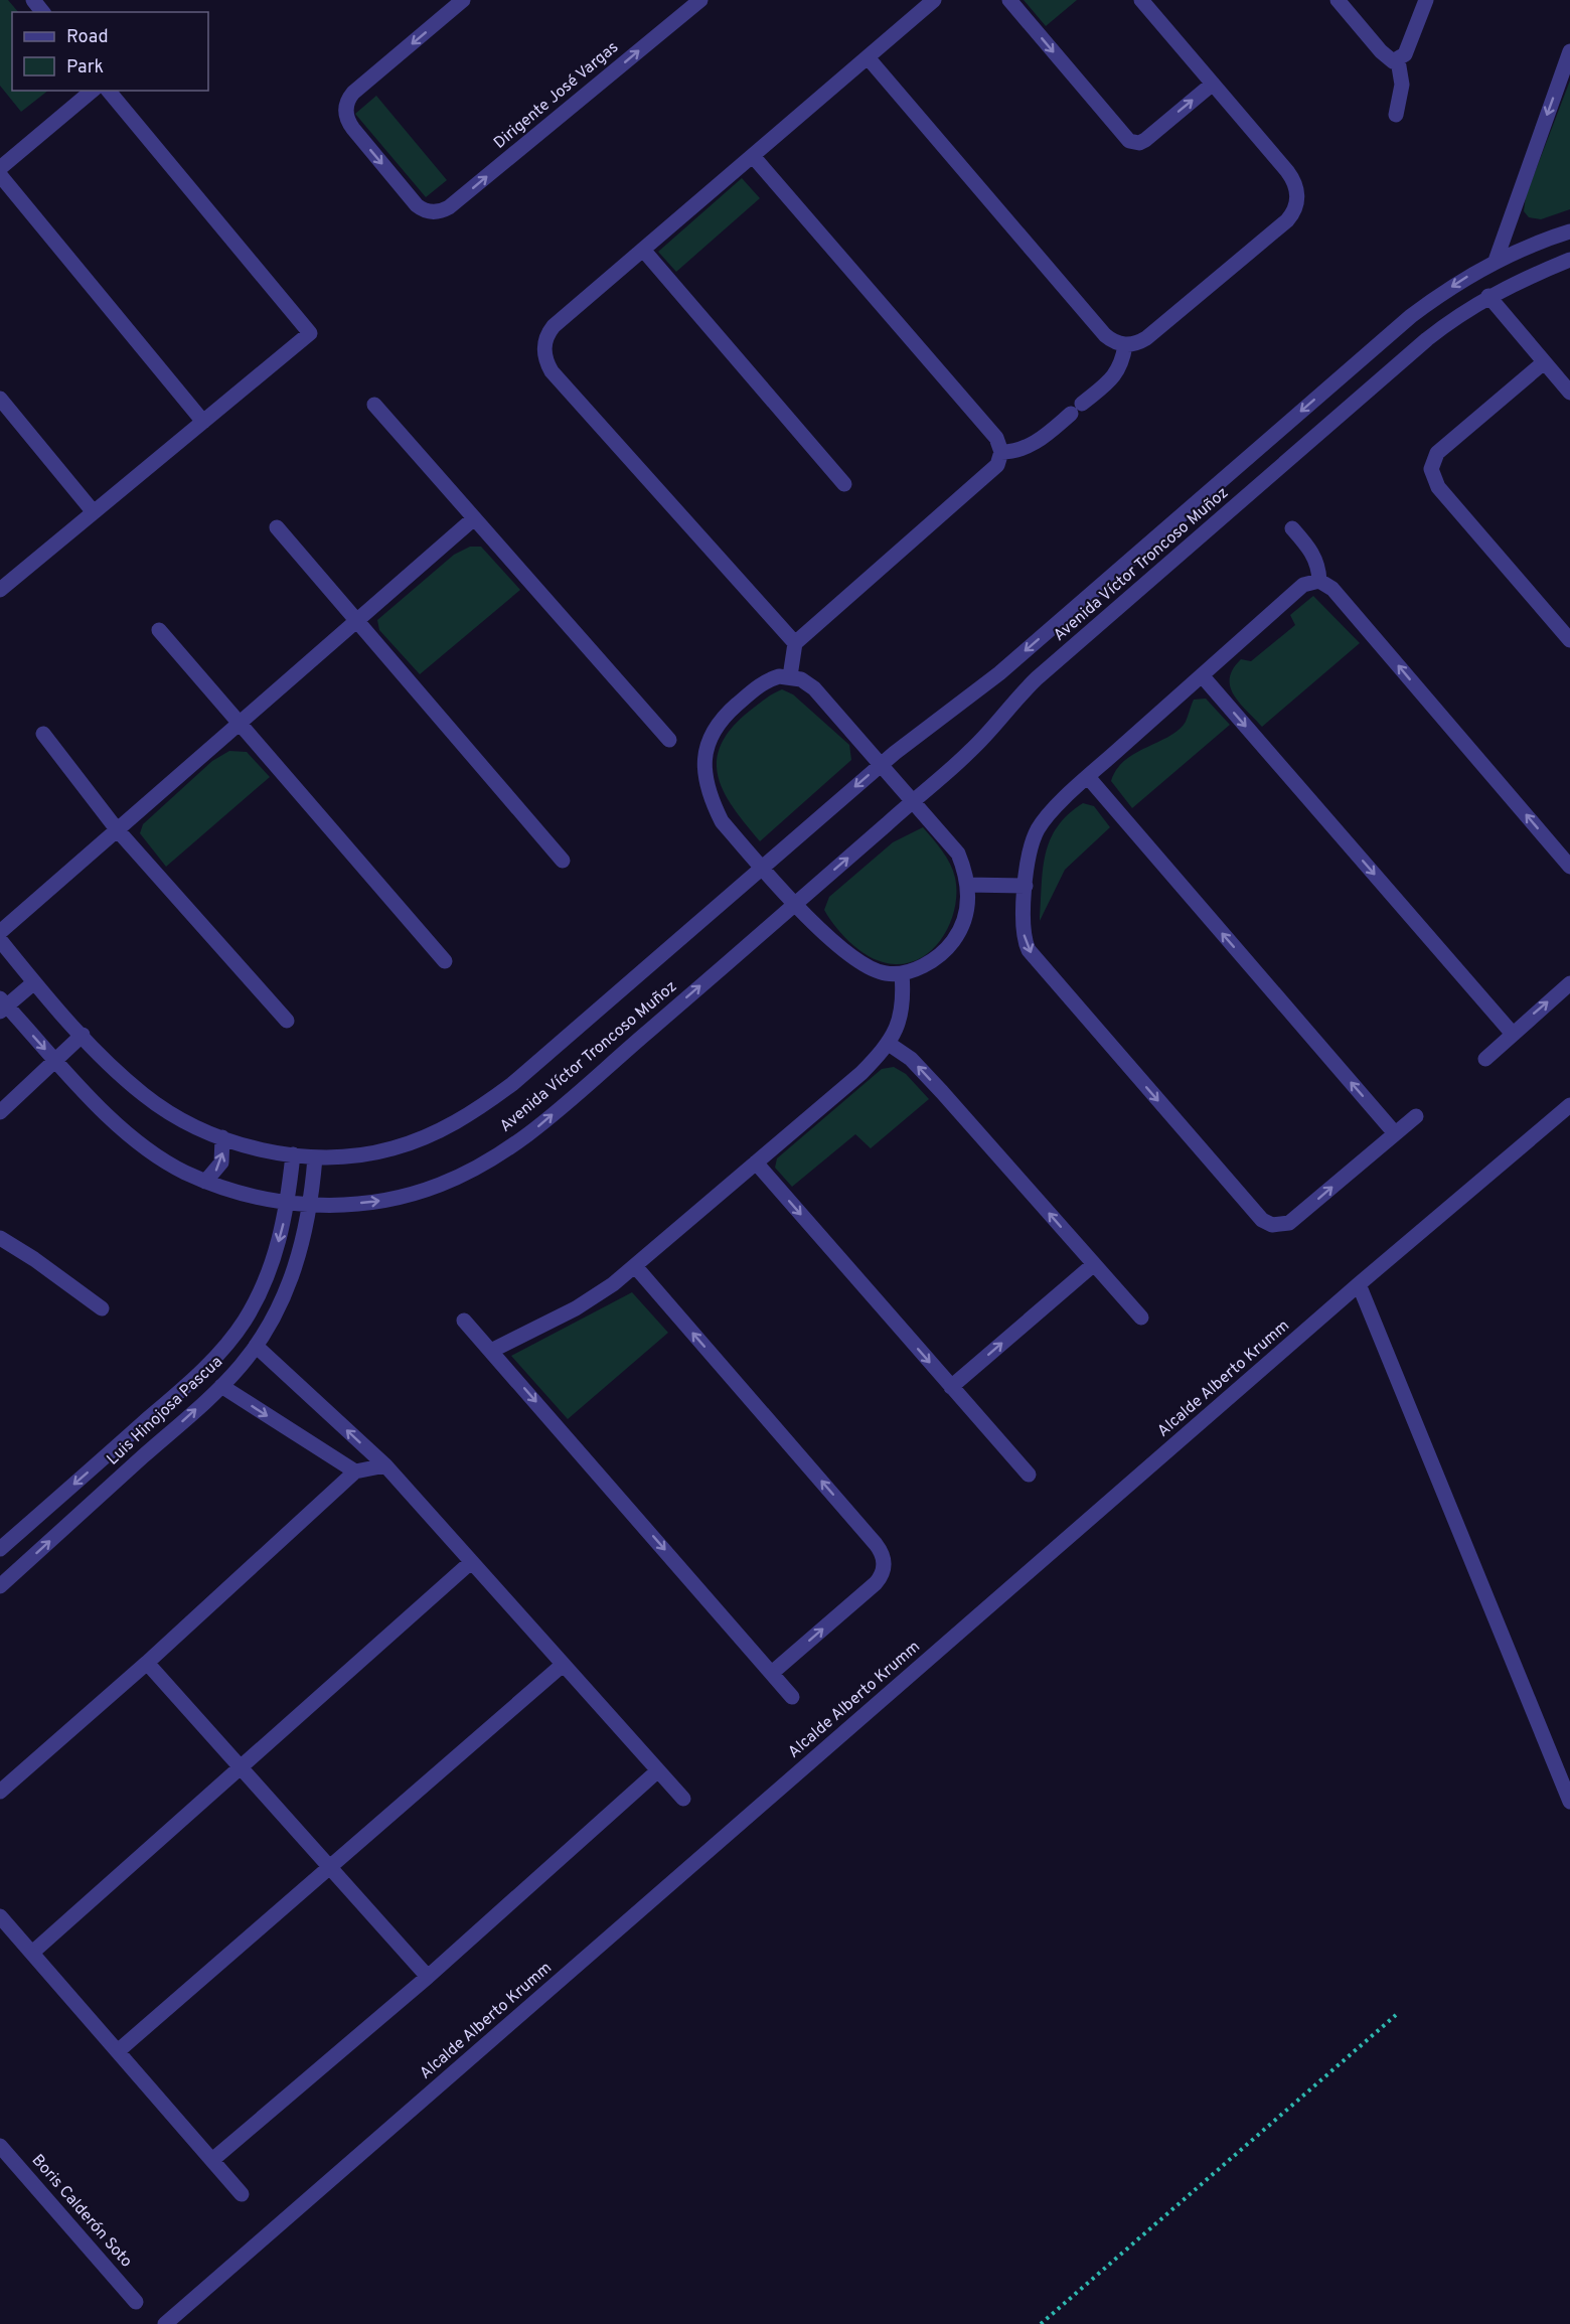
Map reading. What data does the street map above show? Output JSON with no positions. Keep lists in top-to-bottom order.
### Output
{
  "streets": {
    "street": [
      "Dirigente José Vargas",
      "Avenida Víctor Troncoso Muñoz",
      "Alcalde Alberto Krumm",
      "Luis Hinojosa Pascua",
      "Boris Calderón Soto"
    ]
  },
  "crossings": [
    ["Avenida Víctor Troncoso Muñoz", "Luis Hinojosa Pascua"]
  ],
  "legend": ["Road", "Park"]
}
